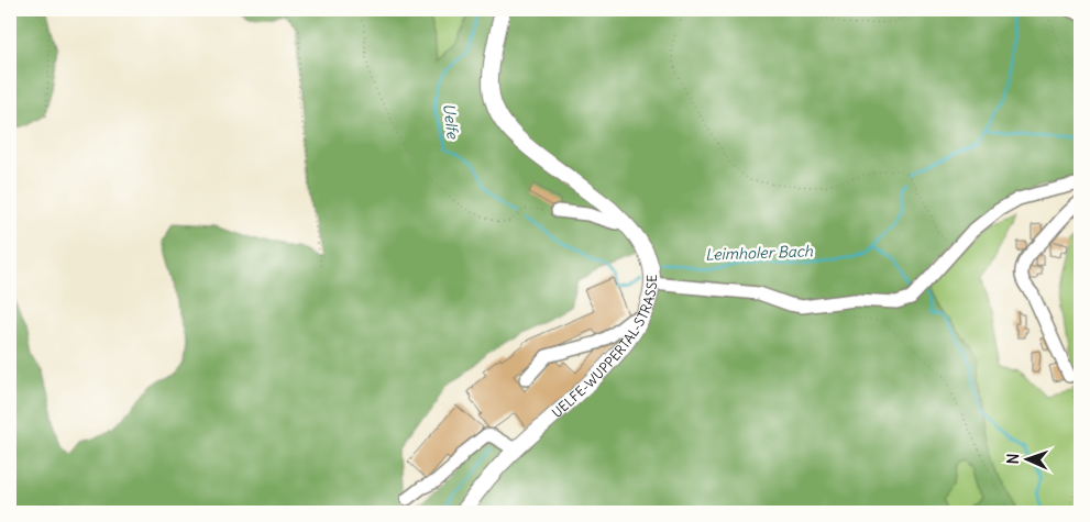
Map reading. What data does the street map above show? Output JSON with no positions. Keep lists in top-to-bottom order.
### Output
{
  "streets": {
    "main road": ["UELFE-WUPPERTAL-STRASSE"]
  },
  "water": ["Uelfe", "Leimholer Bach"],
  "north": "left"
}
